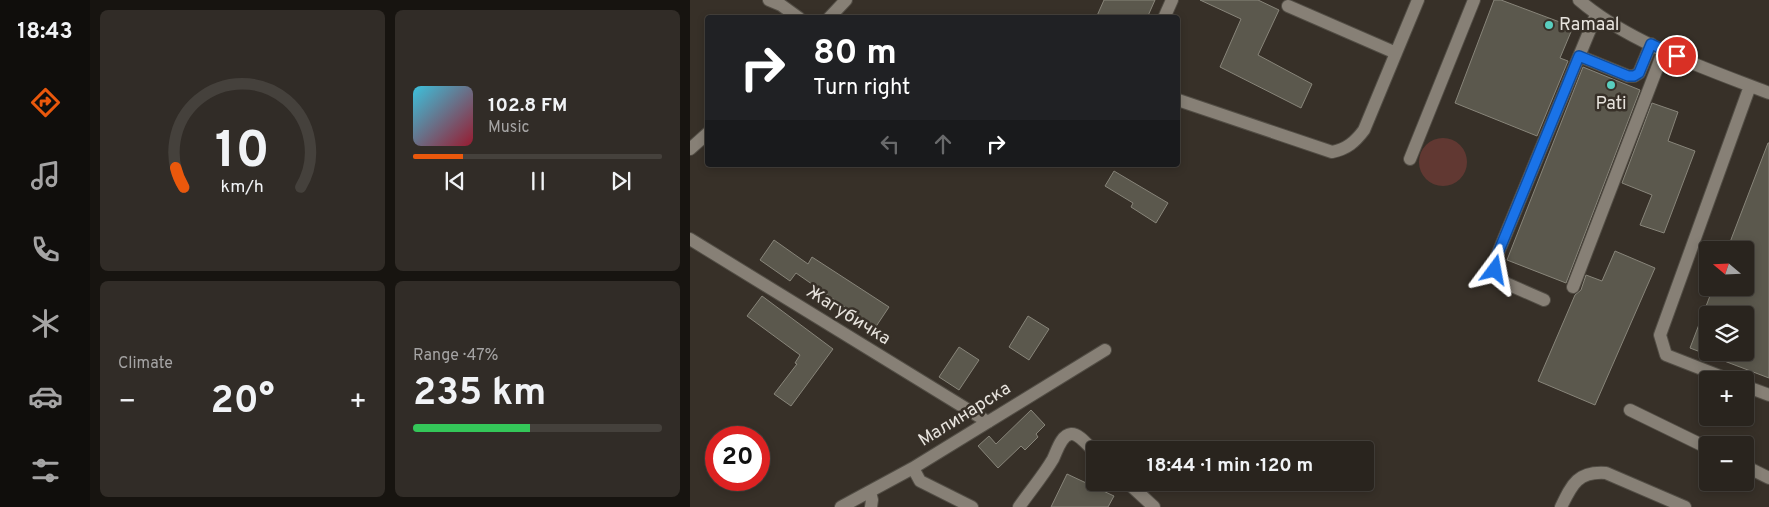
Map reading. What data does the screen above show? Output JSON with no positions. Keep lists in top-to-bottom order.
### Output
{
  "streets": {
    "street": ["Жагубичка", "Малинарска"]
  },
  "crossings": [
    ["Жагубичка", "Малинарска"]
  ],
  "places": ["Ramaal", "Pati"],
  "north": "left",
  "page": {
    "tabs": "18:43",
    "turn": ["80 m", "Turn right"],
    "song": ["102.8 FM", "Music"],
    "map_buttons": ["+", "−"],
    "tile": [
      "Climate",
      ["Range · 47%", "235 km"]
    ],
    "heat": ["−", "20°", "+"],
    "limit": "20",
    "trip": "18:44 · 1 min · 120 m",
    "gauge": ["10", "km/h"]
  }
}
